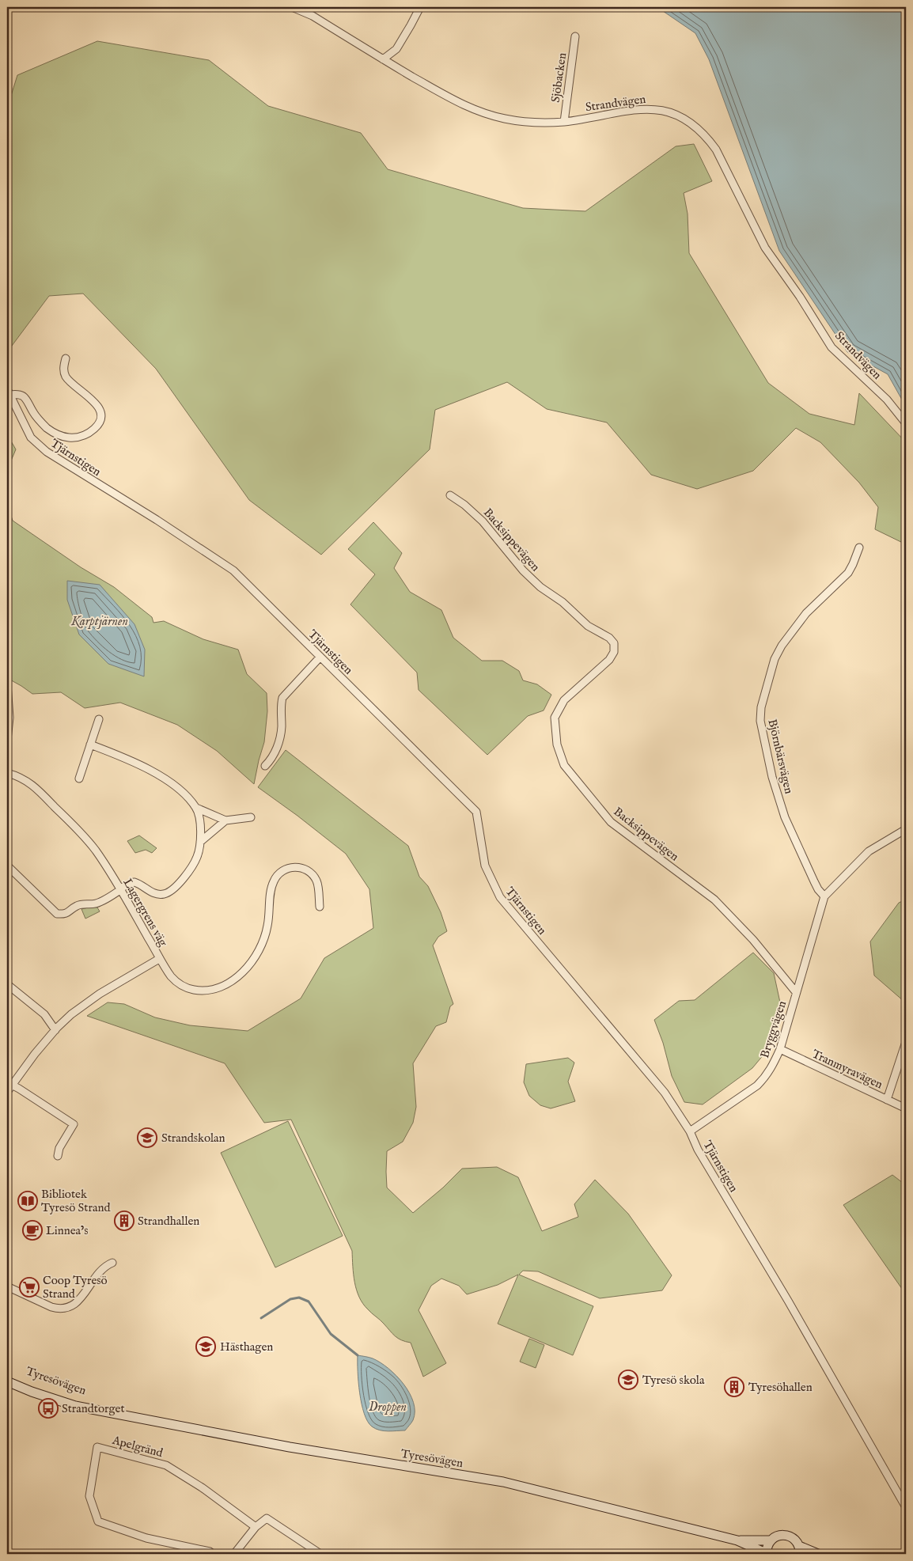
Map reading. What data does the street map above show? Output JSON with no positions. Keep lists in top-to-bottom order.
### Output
{
  "streets": {
    "main road": ["Tyresövägen"],
    "street": [
      "Sjöbacken",
      "Strandvägen",
      "Tjärnstigen",
      "Backsippevägen",
      "Björnbärsvägen",
      "Lagergrens väg",
      "Bryggvägen",
      "Tranmyravägen",
      "Apelgränd"
    ]
  },
  "crossings": [
    ["Sjöbacken", "Strandvägen"],
    ["Tjärnstigen", "Bryggvägen"],
    ["Backsippevägen", "Bryggvägen"],
    ["Björnbärsvägen", "Bryggvägen"],
    ["Bryggvägen", "Tranmyravägen"]
  ],
  "water": ["Karptjärnen", "Droppen"],
  "places": {
    "school or university": ["Strandskolan", "Hästhagen", "Tyresö skola"],
    "library": ["Bibliotek Tyresö Strand"],
    "building": ["Strandhallen", "Tyresöhallen"],
    "cafe": ["Linnea’s"],
    "supermarket": ["Coop Tyresö Strand"],
    "bus stop": ["Strandtorget"]
  }
}
